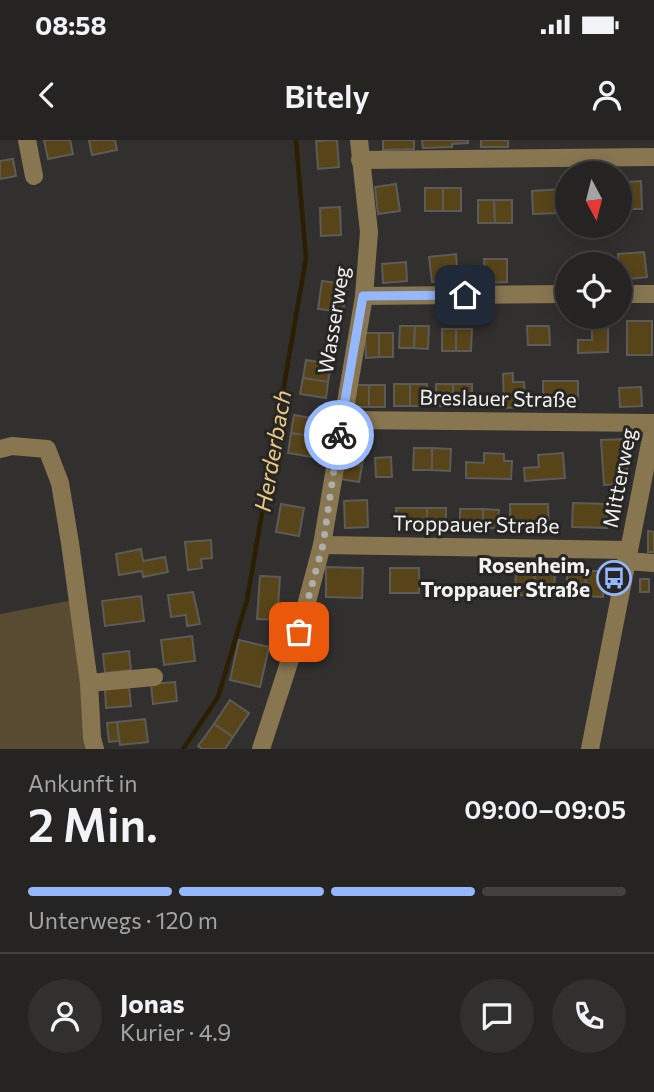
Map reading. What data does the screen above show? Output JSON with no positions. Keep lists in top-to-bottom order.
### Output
{
  "streets": {
    "street": [
      "Wasserweg",
      "Breslauer Straße",
      "Mitterweg",
      "Troppauer Straße"
    ]
  },
  "crossings": [
    ["Wasserweg", "Breslauer Straße"],
    ["Wasserweg", "Troppauer Straße"],
    ["Breslauer Straße", "Mitterweg"],
    ["Mitterweg", "Troppauer Straße"]
  ],
  "water": ["Herderbach"],
  "places": {
    "bus stop": ["Rosenheim, Troppauer Straße"]
  },
  "north": "bottom",
  "page": {
    "status": "08:58",
    "header": "Bitely",
    "heading": ["2 Min.", "Ankunft in", "09:00–09:05"],
    "panel": ["Jonas", "Kurier · 4.9"],
    "bar": "Unterwegs · 120 m"
  }
}
